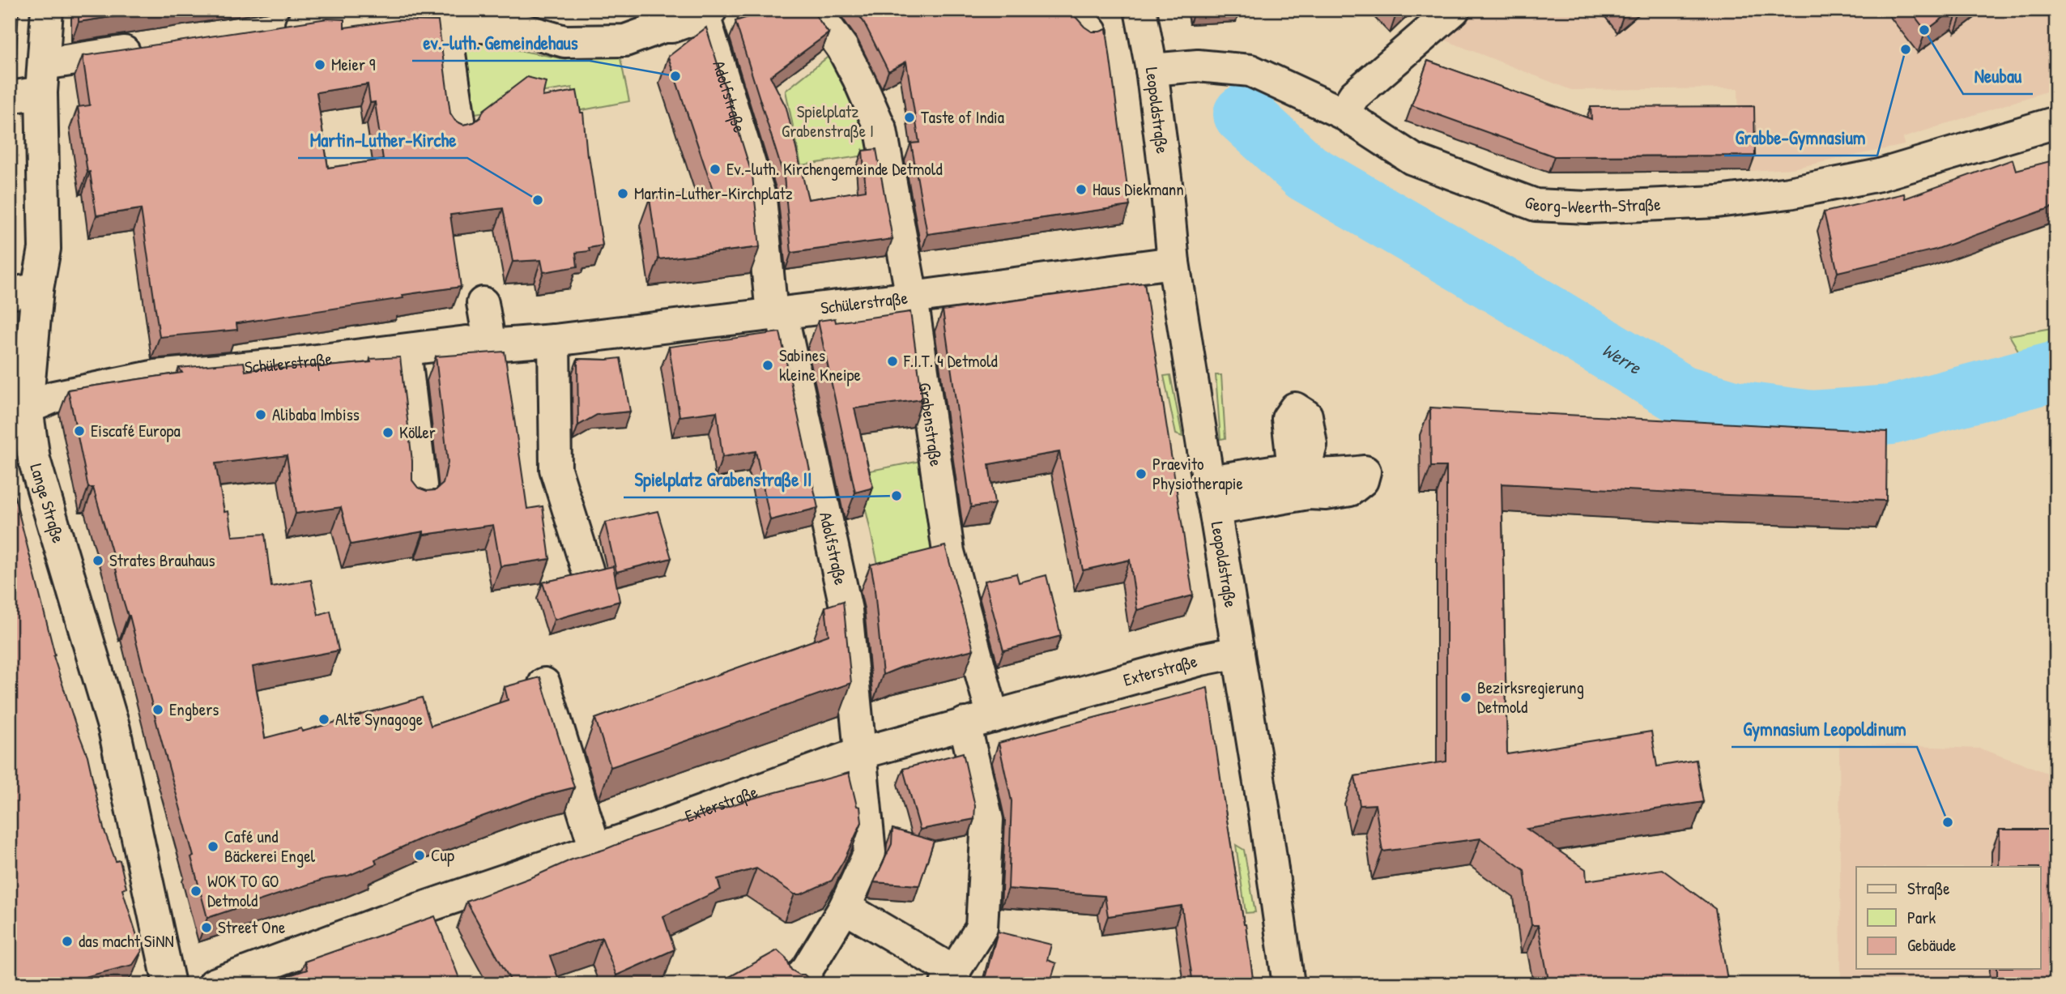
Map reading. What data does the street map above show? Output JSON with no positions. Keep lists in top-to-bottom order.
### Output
{
  "streets": {
    "street": [
      "Adolfstraße",
      "Leopoldstraße",
      "Georg-Weerth-Straße",
      "Schülerstraße",
      "Grabenstraße",
      "Lange Straße",
      "Exterstraße"
    ]
  },
  "crossings": [
    ["Adolfstraße", "Schülerstraße"],
    ["Adolfstraße", "Exterstraße"],
    ["Leopoldstraße", "Georg-Weerth-Straße"],
    ["Leopoldstraße", "Schülerstraße"],
    ["Leopoldstraße", "Exterstraße"],
    ["Schülerstraße", "Grabenstraße"],
    ["Schülerstraße", "Lange Straße"],
    ["Grabenstraße", "Exterstraße"]
  ],
  "water": ["Werre"],
  "parks": ["Spielplatz Grabenstraße I"],
  "places": [
    "Neubau",
    "Grabbe-Gymnasium",
    "Meier 9",
    "ev.-luth. Gemeindehaus",
    "Taste of India",
    "Ev.-luth. Kirchengemeinde Detmold",
    "Haus Diekmann",
    "Martin-Luther-Kirchplatz",
    "Martin-Luther-Kirche",
    "F.I.T. 4 Detmold",
    "Sabines kleine Kneipe",
    "Alibaba Imbiss",
    "Eiscafé Europa",
    "Köller",
    "Praevito Physiotherapie",
    "Spielplatz Grabenstraße II",
    "Strates Brauhaus",
    "Bezirksregierung Detmold",
    "Engbers",
    "Alte Synagoge",
    "Gymnasium Leopoldinum",
    "Café und Bäckerei Engel",
    "Cup",
    "WOK TO GO Detmold",
    "Street One",
    "das macht SiNN"
  ],
  "legend": ["Straße", "Park", "Gebäude"]
}
